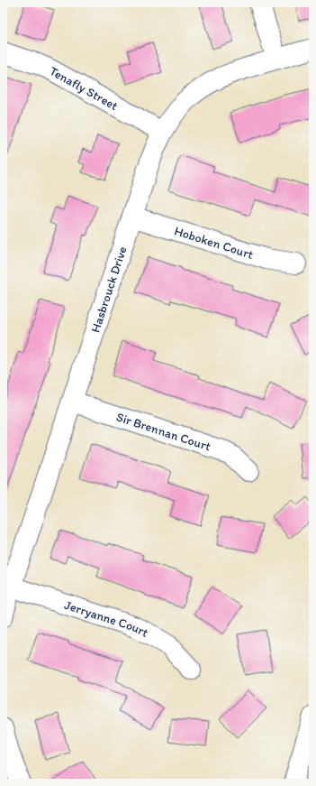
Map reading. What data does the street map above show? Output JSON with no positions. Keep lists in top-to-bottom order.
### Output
{
  "streets": {
    "street": [
      "Tenafly Street",
      "Hoboken Court",
      "Hasbrouck Drive",
      "Sir Brennan Court",
      "Jerryanne Court"
    ]
  },
  "crossings": [
    ["Tenafly Street", "Hasbrouck Drive"],
    ["Hoboken Court", "Hasbrouck Drive"],
    ["Hasbrouck Drive", "Sir Brennan Court"],
    ["Hasbrouck Drive", "Jerryanne Court"]
  ]
}
